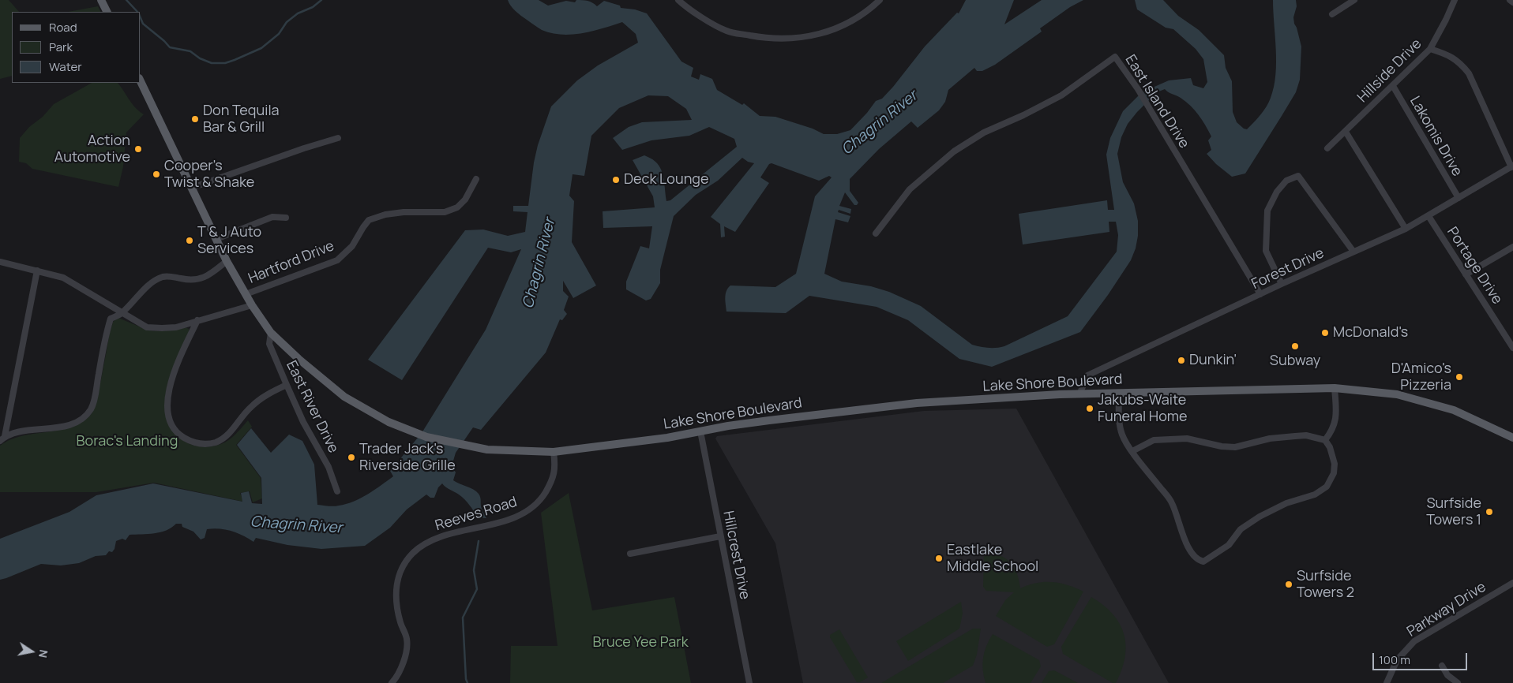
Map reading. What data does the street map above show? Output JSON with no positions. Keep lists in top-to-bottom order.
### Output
{
  "streets": {
    "main road": ["Lake Shore Boulevard"],
    "street": [
      "Hillside Drive",
      "East Island Drive",
      "Lakomis Drive",
      "Hartford Drive",
      "Portage Drive",
      "Forest Drive",
      "East River Drive",
      "Reeves Road",
      "Hillcrest Drive",
      "Parkway Drive"
    ]
  },
  "crossings": [
    ["Hillside Drive", "Lakomis Drive"],
    ["East Island Drive", "Forest Drive"],
    ["Lakomis Drive", "Forest Drive"],
    ["Hartford Drive", "Lake Shore Boulevard"],
    ["Portage Drive", "Forest Drive"],
    ["Forest Drive", "Lake Shore Boulevard"],
    ["Lake Shore Boulevard", "East River Drive"],
    ["Lake Shore Boulevard", "Reeves Road"],
    ["Lake Shore Boulevard", "Hillcrest Drive"]
  ],
  "water": ["Chagrin River"],
  "parks": ["Borac's Landing", "Bruce Yee Park"],
  "places": [
    "Don Tequila Bar & Grill",
    "Action Automotive",
    "Cooper's Twist & Shake",
    "Deck Lounge",
    "T & J Auto Services",
    "McDonald's",
    "Subway",
    "Dunkin'",
    "D'Amico's Pizzeria",
    "Jakubs-Waite Funeral Home",
    "Trader Jack's Riverside Grille",
    "Surfside Towers 1",
    "Eastlake Middle School",
    "Surfside Towers 2"
  ],
  "legend": ["Road", "Park", "Water"],
  "scale_bar": "100 m",
  "north": "right"
}
